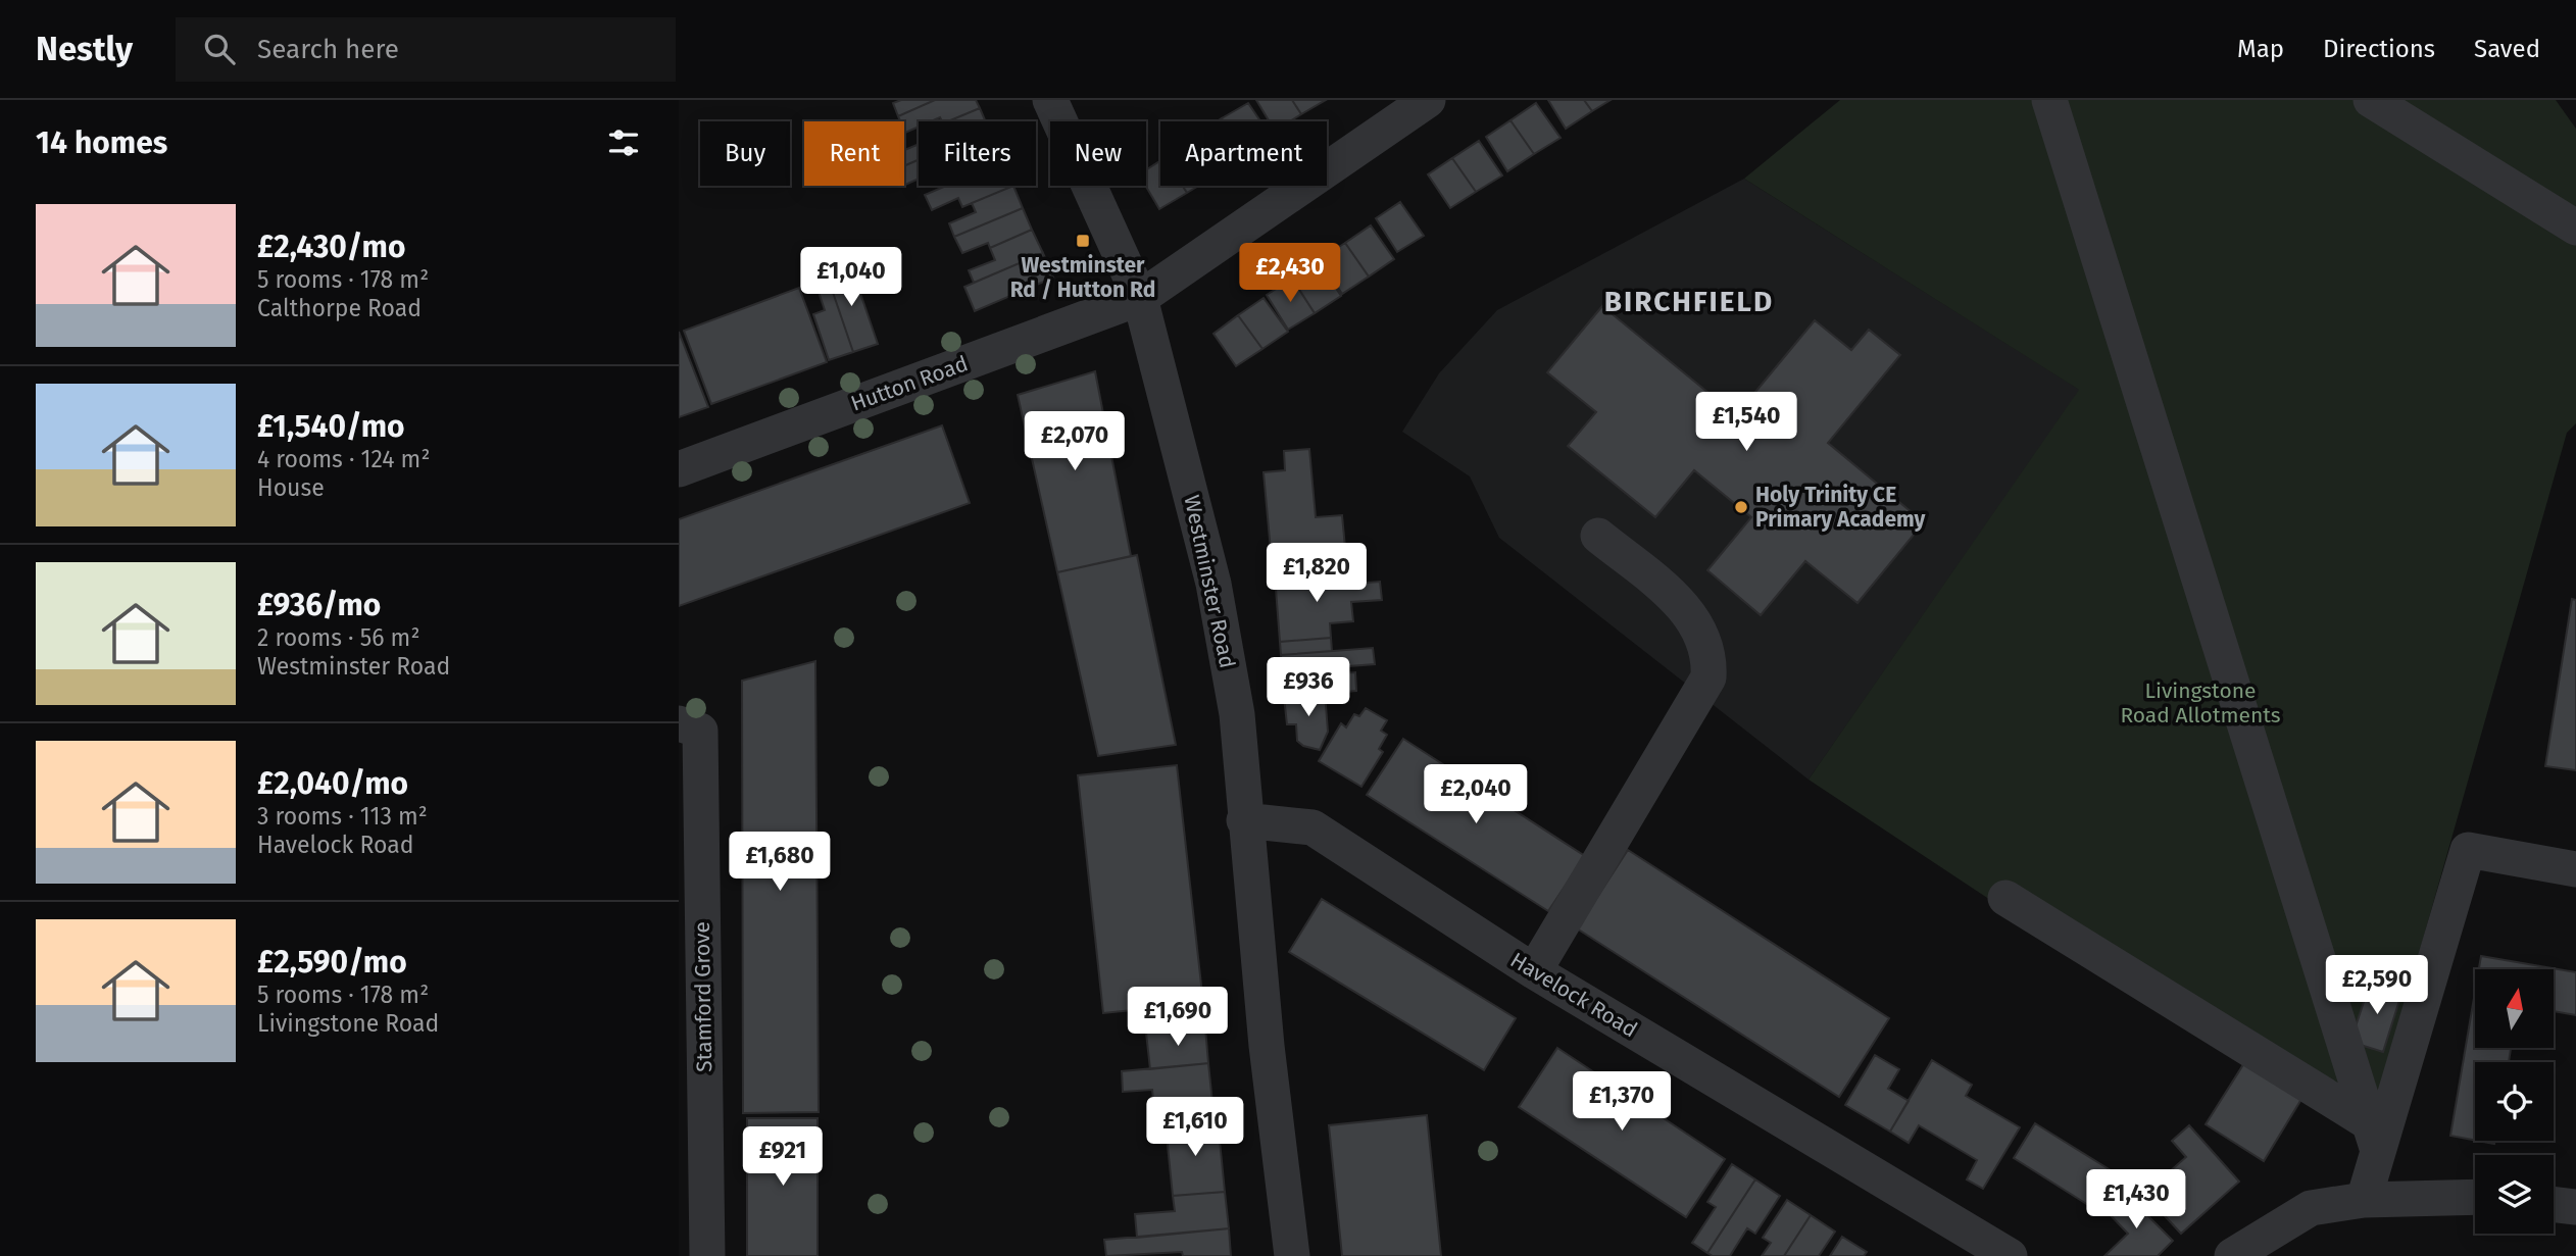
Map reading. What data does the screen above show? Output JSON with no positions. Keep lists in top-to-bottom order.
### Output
{
  "streets": {
    "street": [
      "Hutton Road",
      "Westminster Road",
      "Havelock Road",
      "Stamford Grove"
    ]
  },
  "crossings": [
    ["Hutton Road", "Westminster Road"],
    ["Westminster Road", "Havelock Road"]
  ],
  "districts": ["BIRCHFIELD"],
  "parks": ["Livingstone Road Allotments"],
  "places": {
    "transit": ["Westminster Rd / Hutton Rd"],
    "other": ["Holy Trinity CE Primary Academy"]
  },
  "north": "top",
  "page": {
    "header": "Nestly",
    "search": "Search here",
    "nav": ["Map", "Directions", "Saved"],
    "heading": "14 homes",
    "chip": [
      "Buy",
      "Rent",
      "Filters",
      "New",
      "Apartment"
    ],
    "list": [
      {
        "name": "£2,430/mo",
        "note": "5 rooms · 178 m² · Calthorpe Road"
      },
      {
        "name": "£1,540/mo",
        "note": "4 rooms · 124 m² · House"
      },
      {
        "name": "£936/mo",
        "note": "2 rooms · 56 m² · Westminster Road"
      },
      {
        "name": "£2,040/mo",
        "note": "3 rooms · 113 m² · Havelock Road"
      },
      {
        "name": "£2,590/mo",
        "note": "5 rooms · 178 m² · Livingstone Road"
      }
    ],
    "price": [
      "£2,430",
      "£1,040",
      "£1,540",
      "£2,070",
      "£1,820",
      "£936",
      "£2,040",
      "£1,680",
      "£2,590",
      "£1,690",
      "£1,370",
      "£1,610",
      "£921",
      "£1,430"
    ]
  }
}
